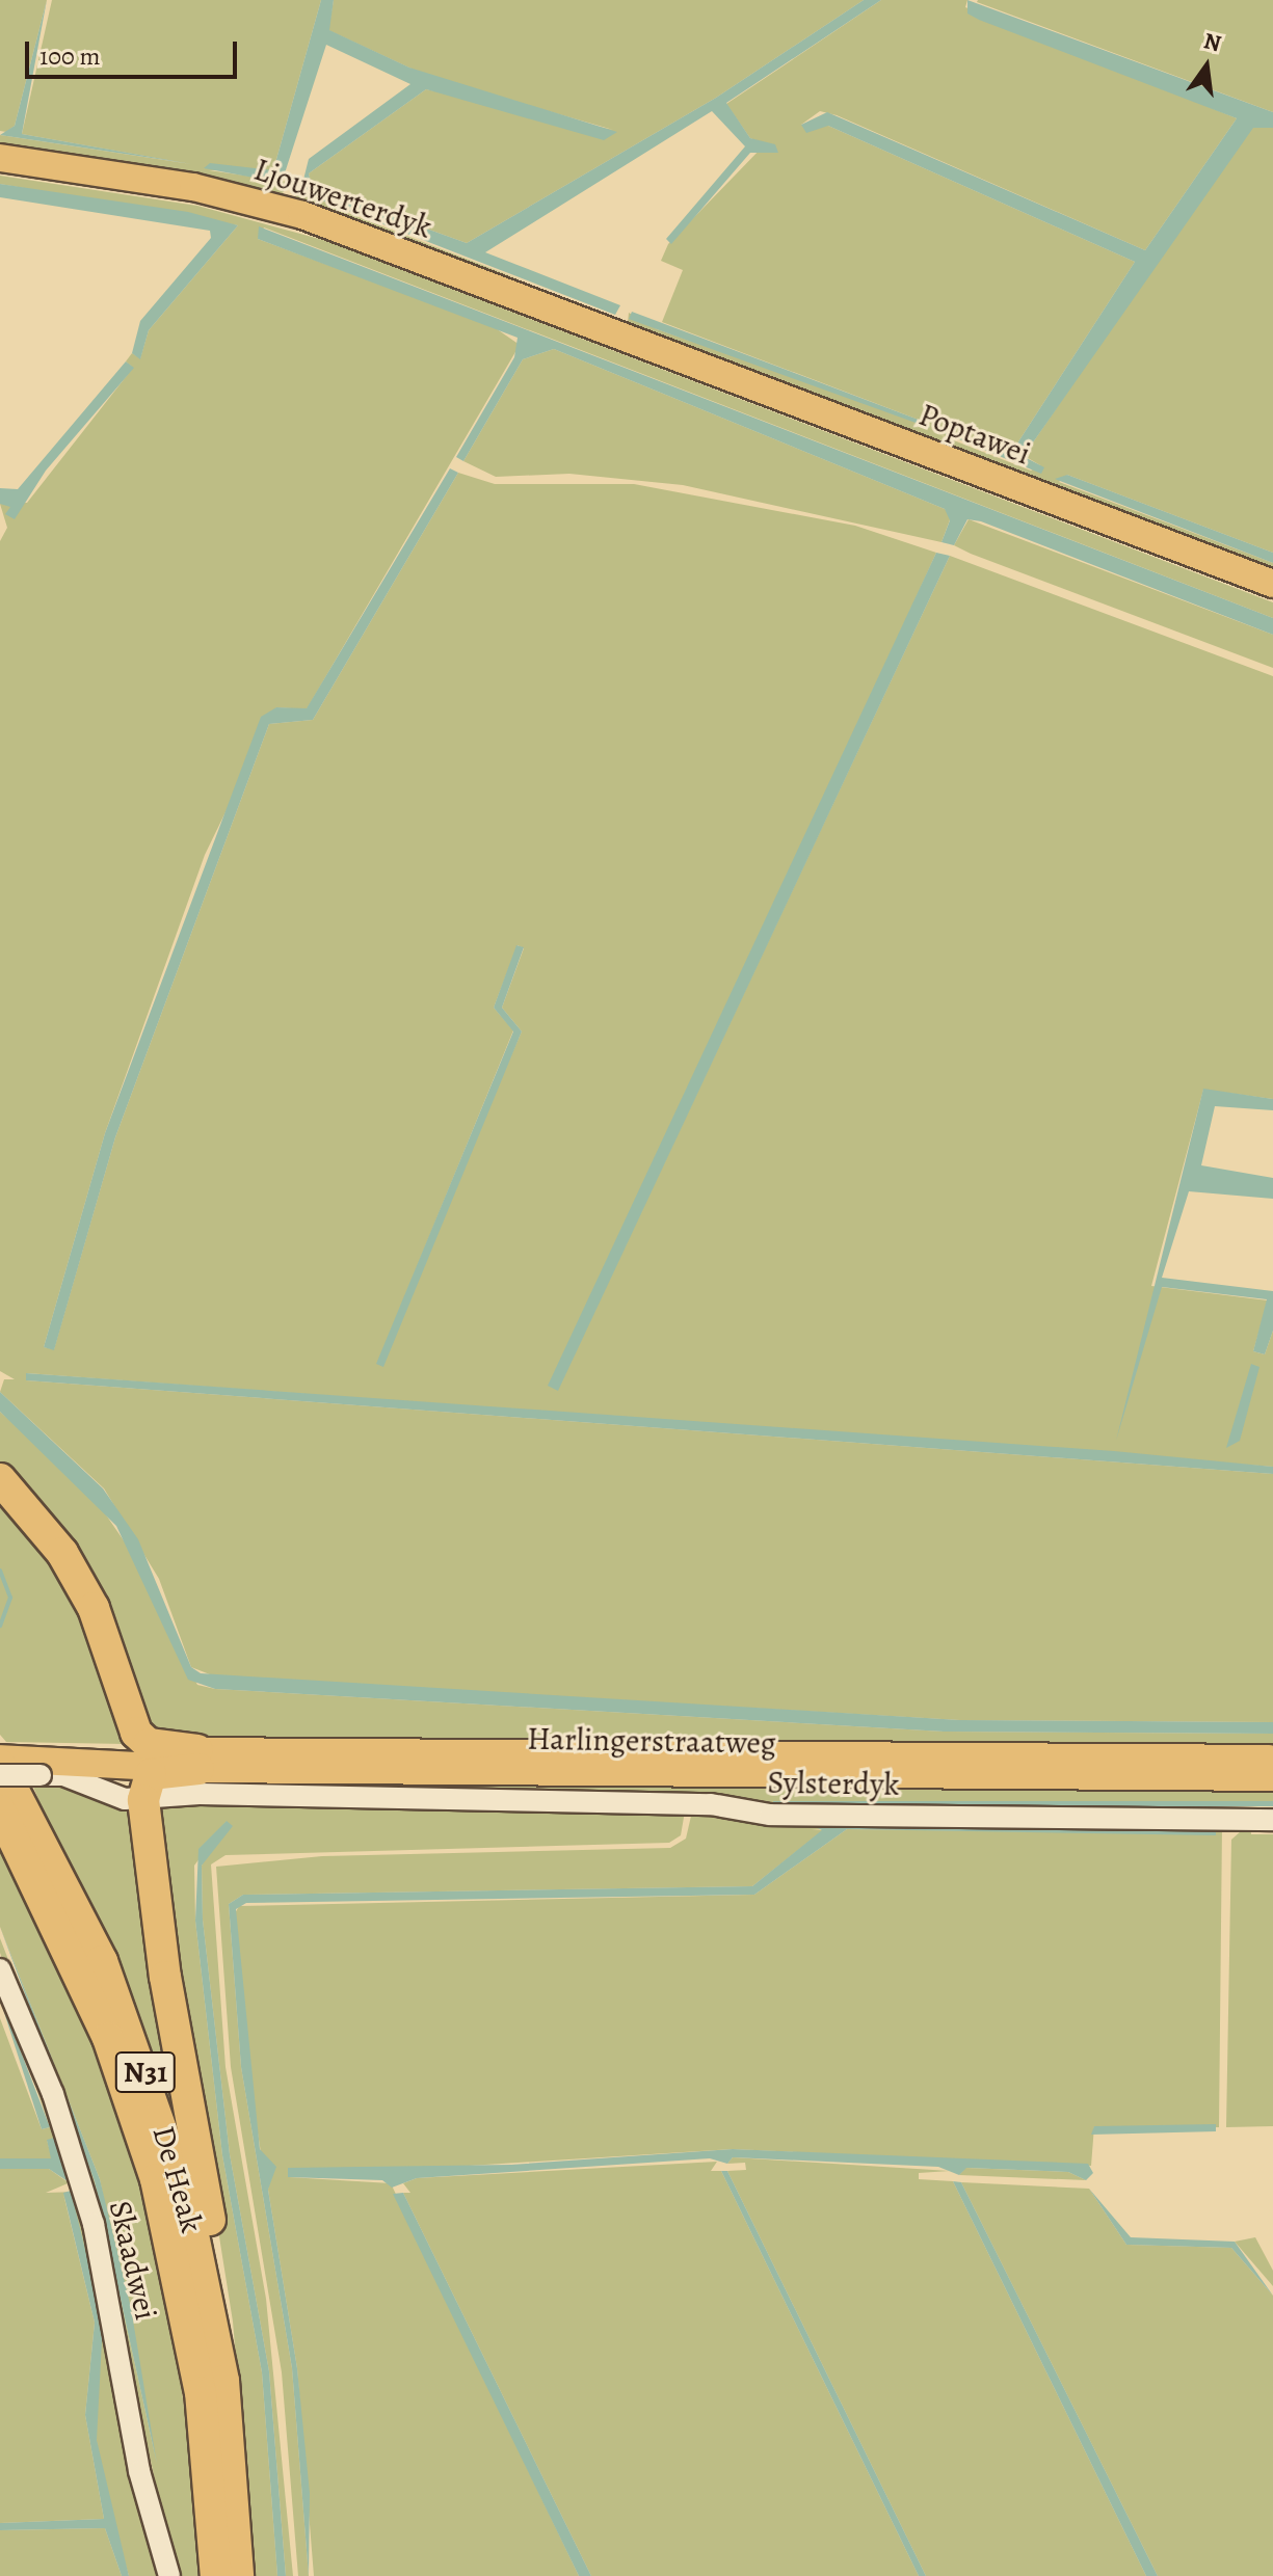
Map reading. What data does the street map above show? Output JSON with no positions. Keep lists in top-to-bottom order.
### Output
{
  "streets": {
    "highway": ["N31", "De Heak"],
    "main road": ["Ljouwerterdyk", "Poptawei", "Harlingerstraatweg"],
    "street": ["Sylsterdyk", "Skaadwei"]
  },
  "crossings": [
    ["Ljouwerterdyk", "Poptawei"],
    ["Harlingerstraatweg", "Sylsterdyk"],
    ["Harlingerstraatweg", "De Heak"],
    ["Sylsterdyk", "N31"],
    ["Sylsterdyk", "De Heak"],
    ["N31", "De Heak"]
  ],
  "scale_bar": "100 m",
  "north": "top"
}
